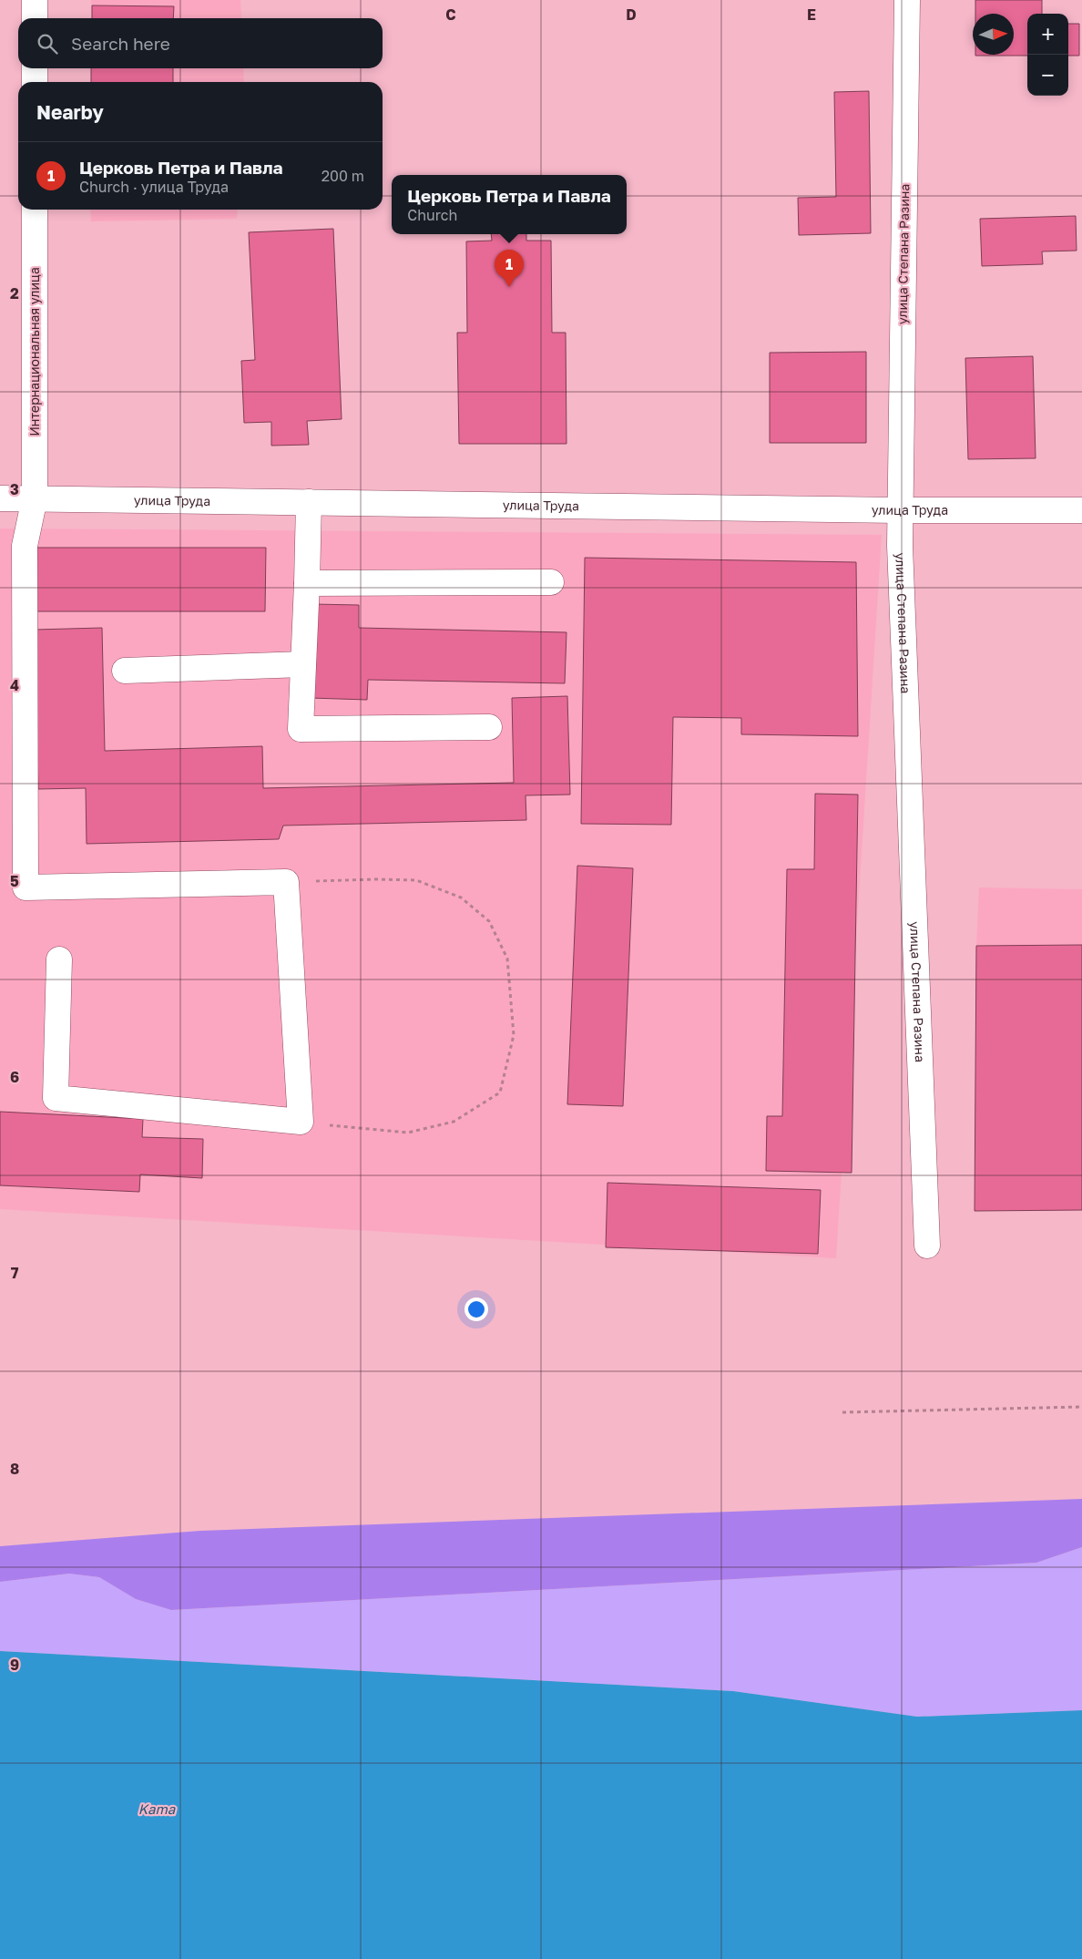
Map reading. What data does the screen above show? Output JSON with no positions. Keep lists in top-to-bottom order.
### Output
{
  "streets": {
    "street": ["улица Степана Разина", "Интернациональная улица", "улица Труда"]
  },
  "crossings": [
    ["улица Степана Разина", "улица Труда"],
    ["Интернациональная улица", "улица Труда"]
  ],
  "water": ["Kama"],
  "north": "right",
  "page": {
    "map_buttons": ["+", "−"],
    "search": "Search here",
    "heading": "Nearby",
    "list": [
      {
        "mark": "1",
        "name": "Церковь Петра и Павла",
        "note": "Church · улица Труда",
        "value": "200 m"
      }
    ],
    "popup": ["Церковь Петра и Павла", "Church"],
    "pins": "1"
  },
  "grid": {
    "columns": ["C", "D", "E"],
    "rows": [
      "2",
      "3",
      "4",
      "5",
      "6",
      "7",
      "8",
      "9"
    ]
  }
}
